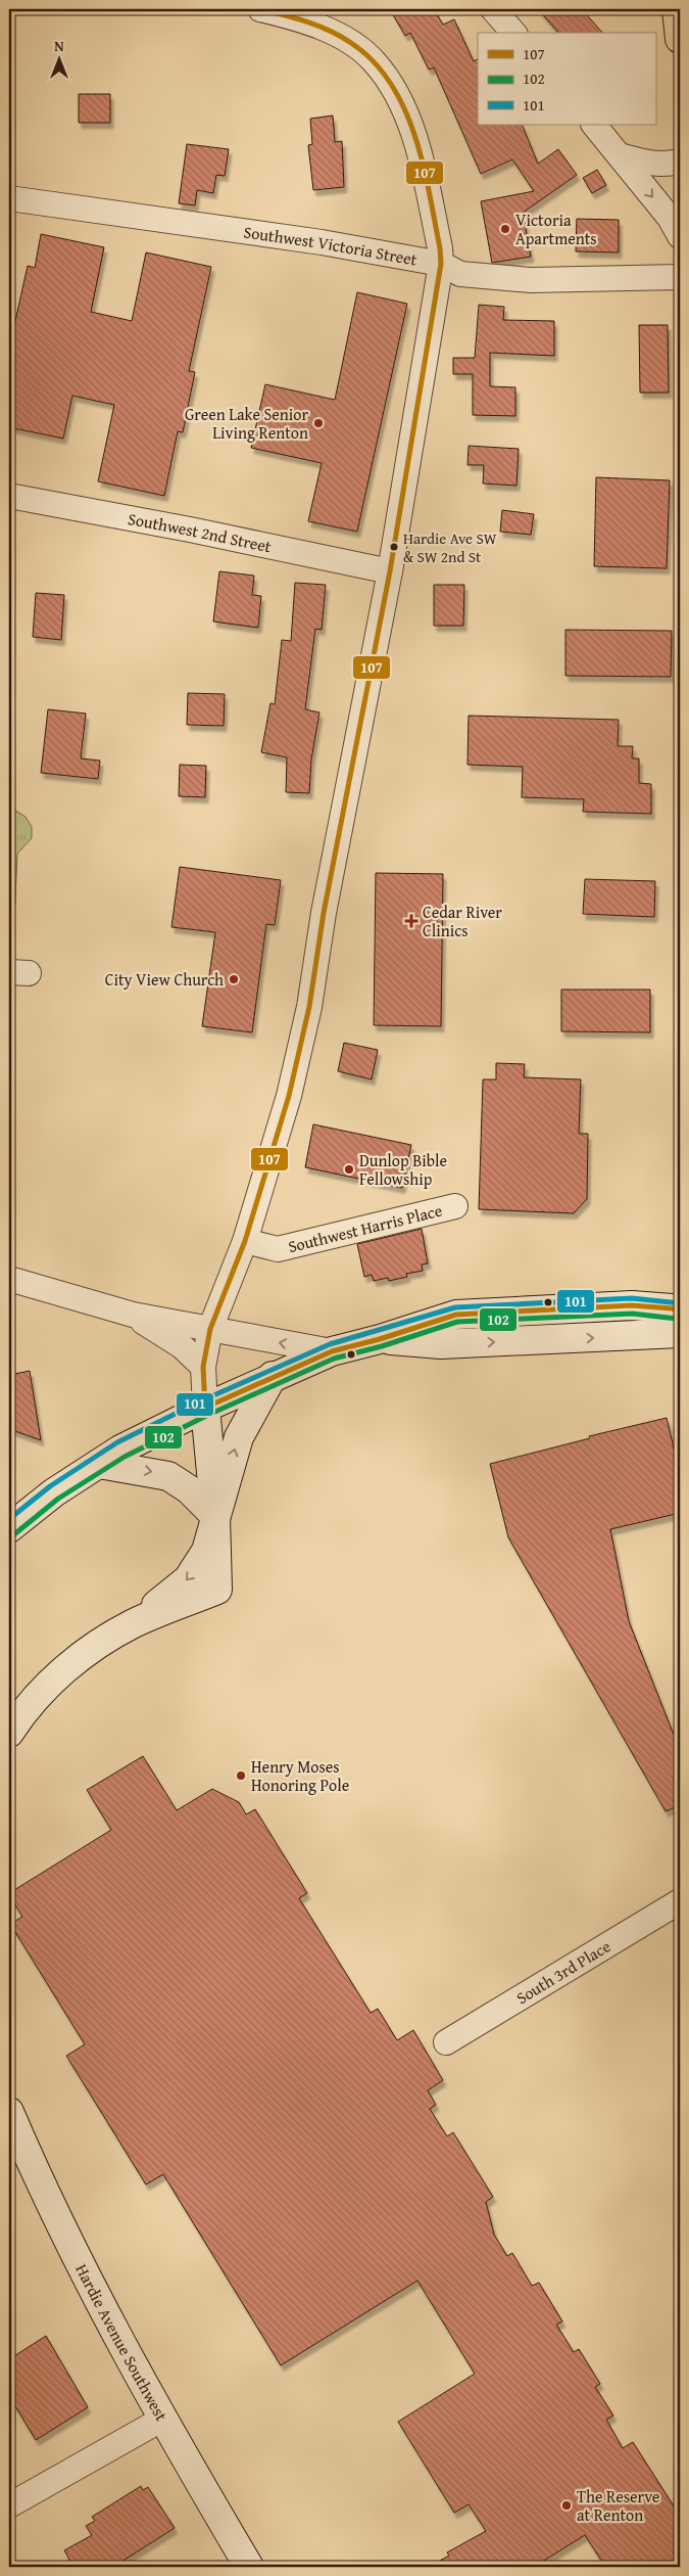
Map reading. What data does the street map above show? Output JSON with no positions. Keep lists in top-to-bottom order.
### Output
{
  "streets": {
    "street": [
      "Southwest Victoria Street",
      "Southwest 2nd Street",
      "Southwest Harris Place",
      "South 3rd Place",
      "Hardie Avenue Southwest"
    ]
  },
  "places": {
    "other": [
      "Victoria Apartments",
      "Green Lake Senior Living Renton",
      "Hardie Ave SW & SW 2nd St",
      "City View Church",
      "Dunlop Bible Fellowship",
      "Henry Moses Honoring Pole",
      "The Reserve at Renton"
    ],
    "health": ["Cedar River Clinics"]
  },
  "lines": ["transit line 107", "transit line 101", "transit line 102"],
  "legend": ["107", "102", "101"],
  "north": "top"
}
